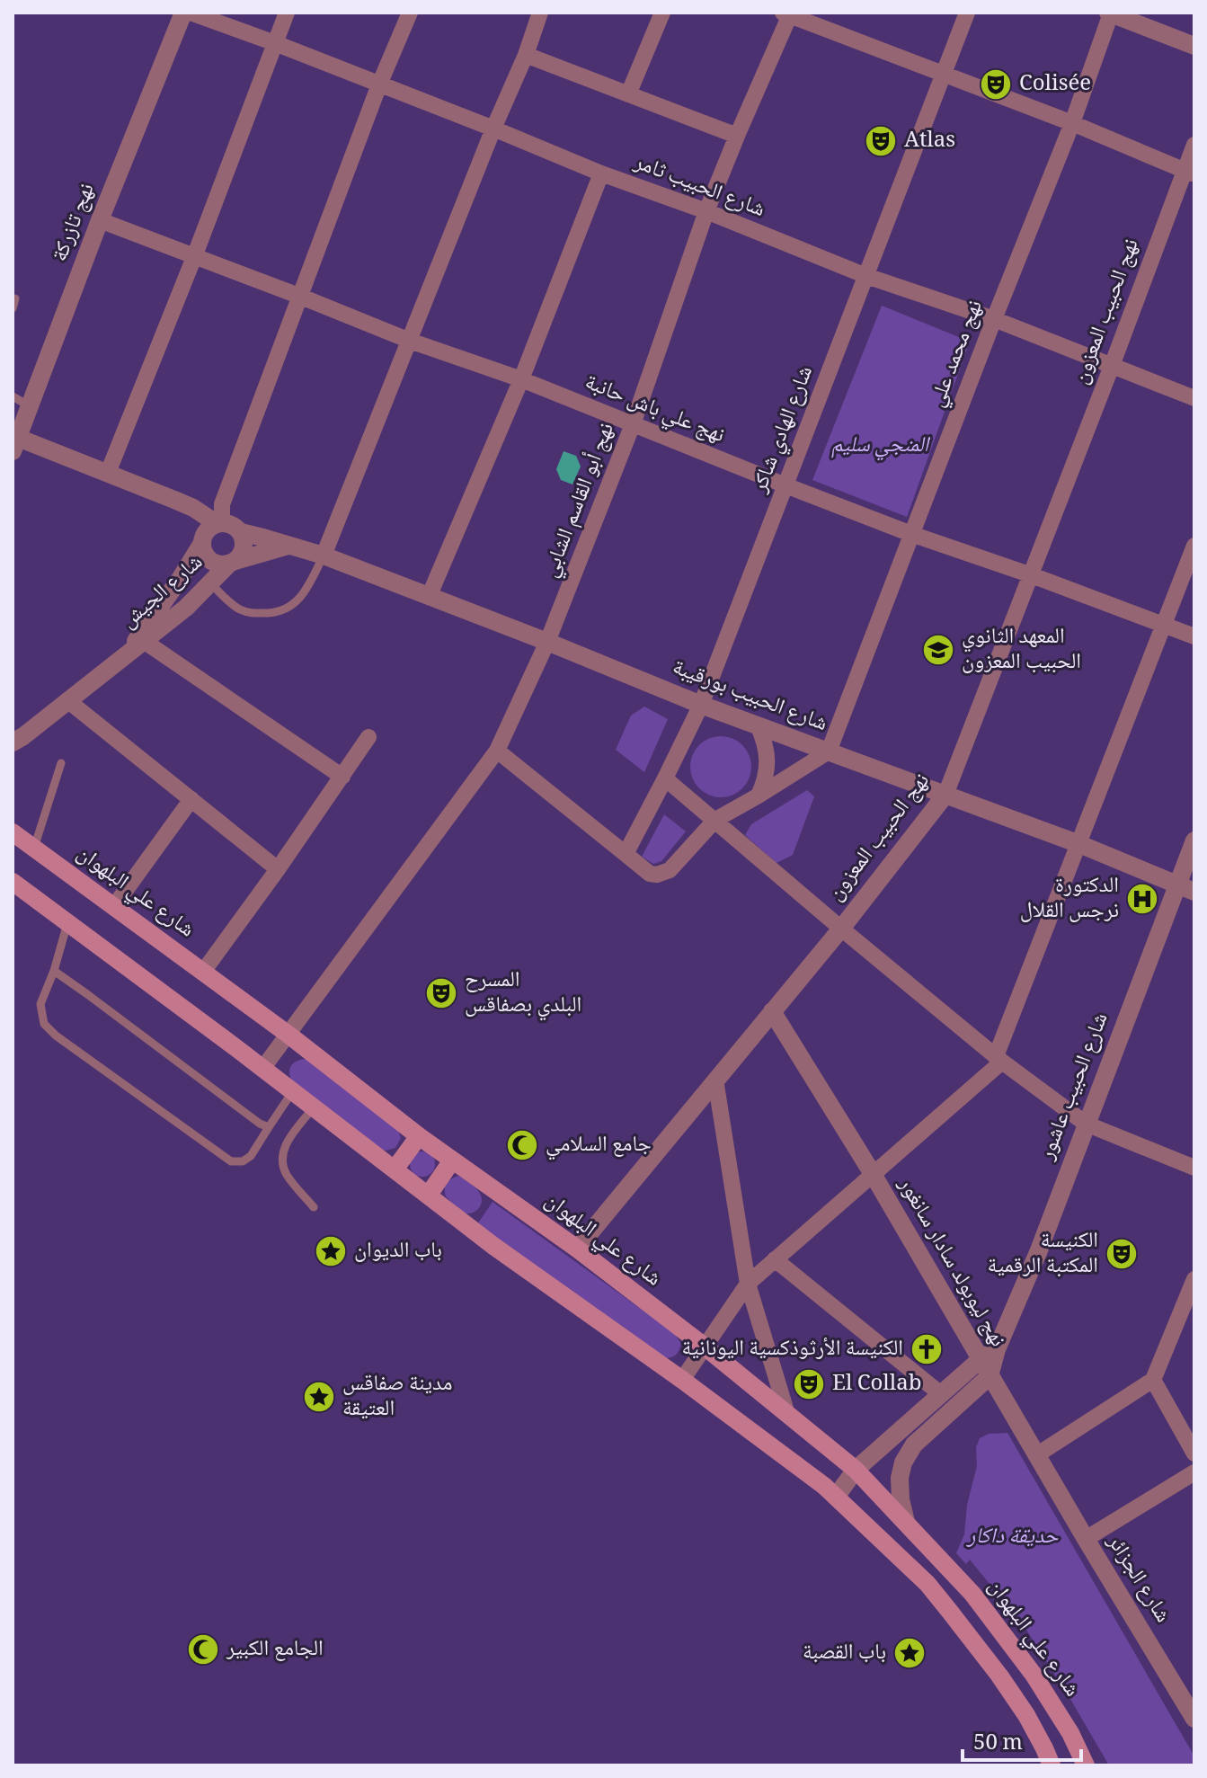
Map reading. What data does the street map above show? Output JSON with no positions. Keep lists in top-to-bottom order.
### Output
{
  "streets": {
    "main road": ["شارع علي البلهوان"],
    "street": [
      "شارع الحبيب ثامر",
      "نهج تازركة",
      "نهج الحبيب المعزون",
      "نهج محمد علي",
      "نهج علي باش حانبة",
      "شارع الهادي شاكر",
      "نهج أبو القاسم الشابي",
      "شارع الجيش",
      "شارع الحبيب بورقيبة",
      "شارع الحبيب عاشور",
      "نهج ليوبولد سادار سانغور",
      "شارع الجزائر"
    ]
  },
  "crossings": [
    ["شارع الحبيب ثامر", "نهج الحبيب المعزون"],
    ["شارع الحبيب ثامر", "نهج محمد علي"],
    ["شارع الحبيب ثامر", "شارع الهادي شاكر"],
    ["شارع الحبيب ثامر", "نهج أبو القاسم الشابي"],
    ["نهج تازركة", "نهج علي باش حانبة"],
    ["نهج الحبيب المعزون", "نهج علي باش حانبة"],
    ["نهج الحبيب المعزون", "شارع الحبيب بورقيبة"],
    ["نهج الحبيب المعزون", "شارع علي البلهوان"],
    ["نهج الحبيب المعزون", "نهج ليوبولد سادار سانغور"],
    ["نهج محمد علي", "نهج علي باش حانبة"],
    ["نهج محمد علي", "شارع الحبيب بورقيبة"],
    ["نهج علي باش حانبة", "شارع الهادي شاكر"],
    ["نهج علي باش حانبة", "نهج أبو القاسم الشابي"],
    ["شارع الهادي شاكر", "شارع الحبيب بورقيبة"],
    ["نهج أبو القاسم الشابي", "شارع الحبيب بورقيبة"],
    ["نهج أبو القاسم الشابي", "شارع علي البلهوان"],
    ["شارع الجيش", "شارع الحبيب بورقيبة"],
    ["شارع الحبيب بورقيبة", "شارع الحبيب عاشور"],
    ["شارع الحبيب عاشور", "نهج ليوبولد سادار سانغور"],
    ["نهج ليوبولد سادار سانغور", "شارع الجزائر"]
  ],
  "parks": ["المنجي سليم", "حديقة داكار"],
  "places": {
    "theatre": [
      "Colisée",
      "Atlas",
      "المسرح البلدي بصفاقس",
      "الكنيسة المكتبة الرقمية",
      "El Collab"
    ],
    "school or university": ["المعهد الثانوي الحبيب المعزون"],
    "hospital": ["الدكتورة نرجس القلال"],
    "mosque": ["جامع السلامي", "الجامع الكبير"],
    "place": ["باب الديوان", "مدينة صفاقس العتيقة", "باب القصبة"],
    "church": ["الكنيسة الأرثوذكسية اليونانية"]
  },
  "scale_bar": "50 m"
}
